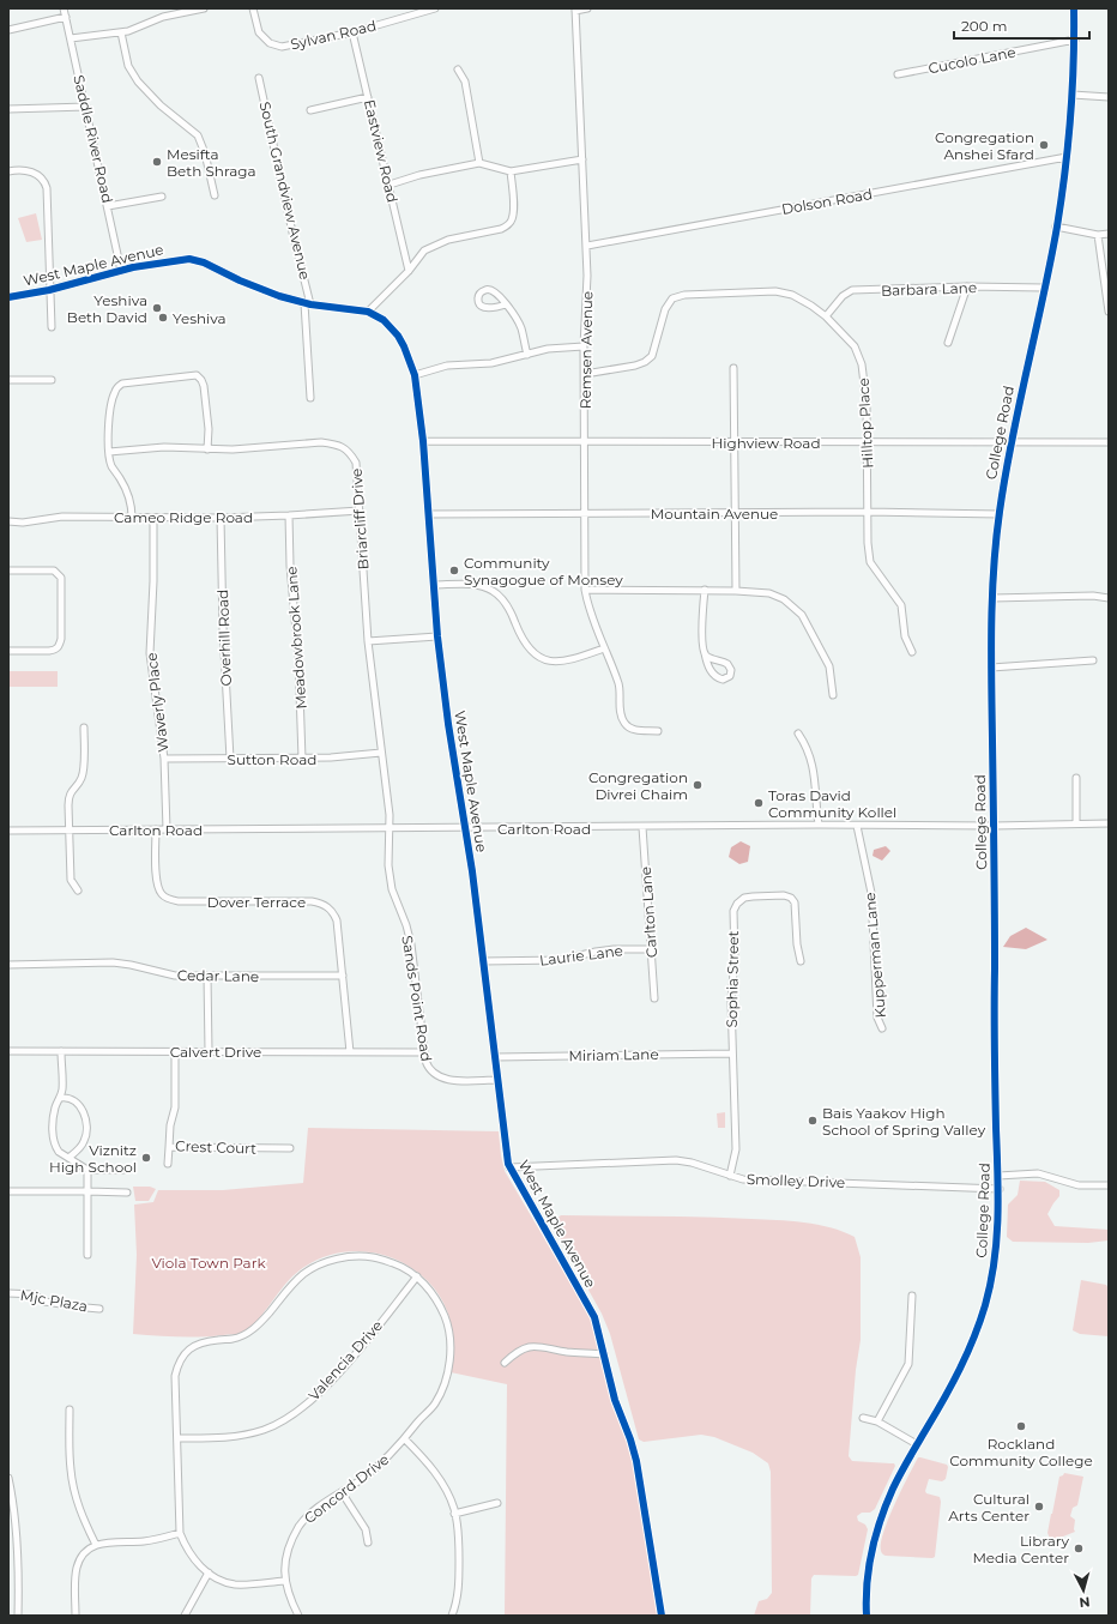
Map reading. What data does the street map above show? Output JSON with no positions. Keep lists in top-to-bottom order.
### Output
{
  "streets": {
    "street": [
      "Sylvan Road",
      "Cucolo Lane",
      "Saddle River Road",
      "Eastview Road",
      "South Grandview Avenue",
      "Dolson Road",
      "West Maple Avenue",
      "Barbara Lane",
      "Remsen Avenue",
      "Hilltop Place",
      "College Road",
      "Highview Road",
      "Mountain Avenue",
      "Cameo Ridge Road",
      "Briarcliff Drive",
      "Overhill Road",
      "Meadowbrook Lane",
      "Waverly Place",
      "Sutton Road",
      "Carlton Road",
      "Dover Terrace",
      "Carlton Lane",
      "Laurie Lane",
      "Kupperman Lane",
      "Cedar Lane",
      "Sophia Street",
      "Sands Point Road",
      "Calvert Drive",
      "Miriam Lane",
      "Crest Court",
      "Smolley Drive",
      "Mjc Plaza",
      "Valencia Drive",
      "Concord Drive"
    ]
  },
  "crossings": [
    ["Sylvan Road", "Eastview Road"],
    ["Cucolo Lane", "College Road"],
    ["Saddle River Road", "West Maple Avenue"],
    ["South Grandview Avenue", "West Maple Avenue"],
    ["Dolson Road", "Remsen Avenue"],
    ["Dolson Road", "College Road"],
    ["West Maple Avenue", "Highview Road"],
    ["West Maple Avenue", "Mountain Avenue"],
    ["West Maple Avenue", "Carlton Road"],
    ["West Maple Avenue", "Laurie Lane"],
    ["West Maple Avenue", "Sands Point Road"],
    ["West Maple Avenue", "Miriam Lane"],
    ["West Maple Avenue", "Smolley Drive"],
    ["Barbara Lane", "Hilltop Place"],
    ["Barbara Lane", "College Road"],
    ["Remsen Avenue", "Hilltop Place"],
    ["Remsen Avenue", "Highview Road"],
    ["Remsen Avenue", "Mountain Avenue"],
    ["Hilltop Place", "Highview Road"],
    ["Hilltop Place", "Mountain Avenue"],
    ["College Road", "Highview Road"],
    ["College Road", "Mountain Avenue"],
    ["College Road", "Carlton Road"],
    ["College Road", "Smolley Drive"],
    ["Cameo Ridge Road", "Briarcliff Drive"],
    ["Cameo Ridge Road", "Overhill Road"],
    ["Cameo Ridge Road", "Meadowbrook Lane"],
    ["Cameo Ridge Road", "Waverly Place"],
    ["Briarcliff Drive", "Sutton Road"],
    ["Briarcliff Drive", "Carlton Road"],
    ["Briarcliff Drive", "Sands Point Road"],
    ["Overhill Road", "Sutton Road"],
    ["Meadowbrook Lane", "Sutton Road"],
    ["Waverly Place", "Sutton Road"],
    ["Waverly Place", "Carlton Road"],
    ["Carlton Road", "Dover Terrace"],
    ["Carlton Road", "Carlton Lane"],
    ["Carlton Road", "Kupperman Lane"],
    ["Carlton Road", "Sands Point Road"],
    ["Dover Terrace", "Cedar Lane"],
    ["Dover Terrace", "Calvert Drive"],
    ["Carlton Lane", "Laurie Lane"],
    ["Sophia Street", "Miriam Lane"],
    ["Sophia Street", "Smolley Drive"],
    ["Sands Point Road", "Calvert Drive"],
    ["Calvert Drive", "Crest Court"],
    ["Valencia Drive", "Concord Drive"]
  ],
  "parks": ["Viola Town Park"],
  "places": [
    "Congregation Anshei Sfard",
    "Mesifta Beth Shraga",
    "Yeshiva Beth David",
    "Yeshiva",
    "Community Synagogue of Monsey",
    "Congregation Divrei Chaim",
    "Toras David Community Kollel",
    "Bais Yaakov High School of Spring Valley",
    "Viznitz High School",
    "Rockland Community College",
    "Cultural Arts Center",
    "Library Media Center"
  ],
  "scale_bar": "200 m",
  "north": "bottom"
}
